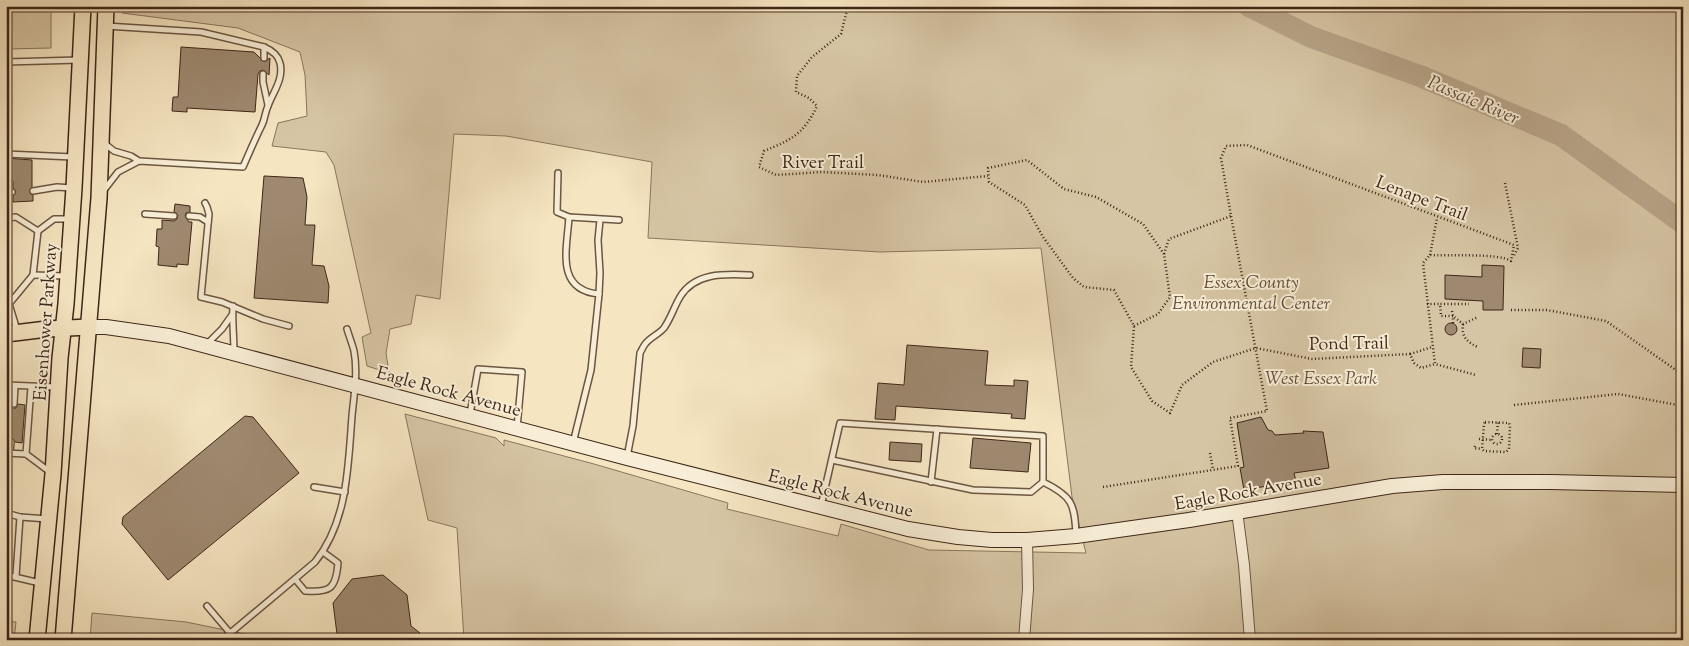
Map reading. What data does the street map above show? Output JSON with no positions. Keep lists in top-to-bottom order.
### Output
{
  "streets": {
    "main road": ["Eisenhower Parkway", "Eagle Rock Avenue"],
    "path": ["River Trail", "Lenape Trail", "Pond Trail"]
  },
  "crossings": [
    ["Eisenhower Parkway", "Eagle Rock Avenue"]
  ],
  "water": ["Passaic River"],
  "parks": ["Essex County Environmental Center", "West Essex Park"]
}
